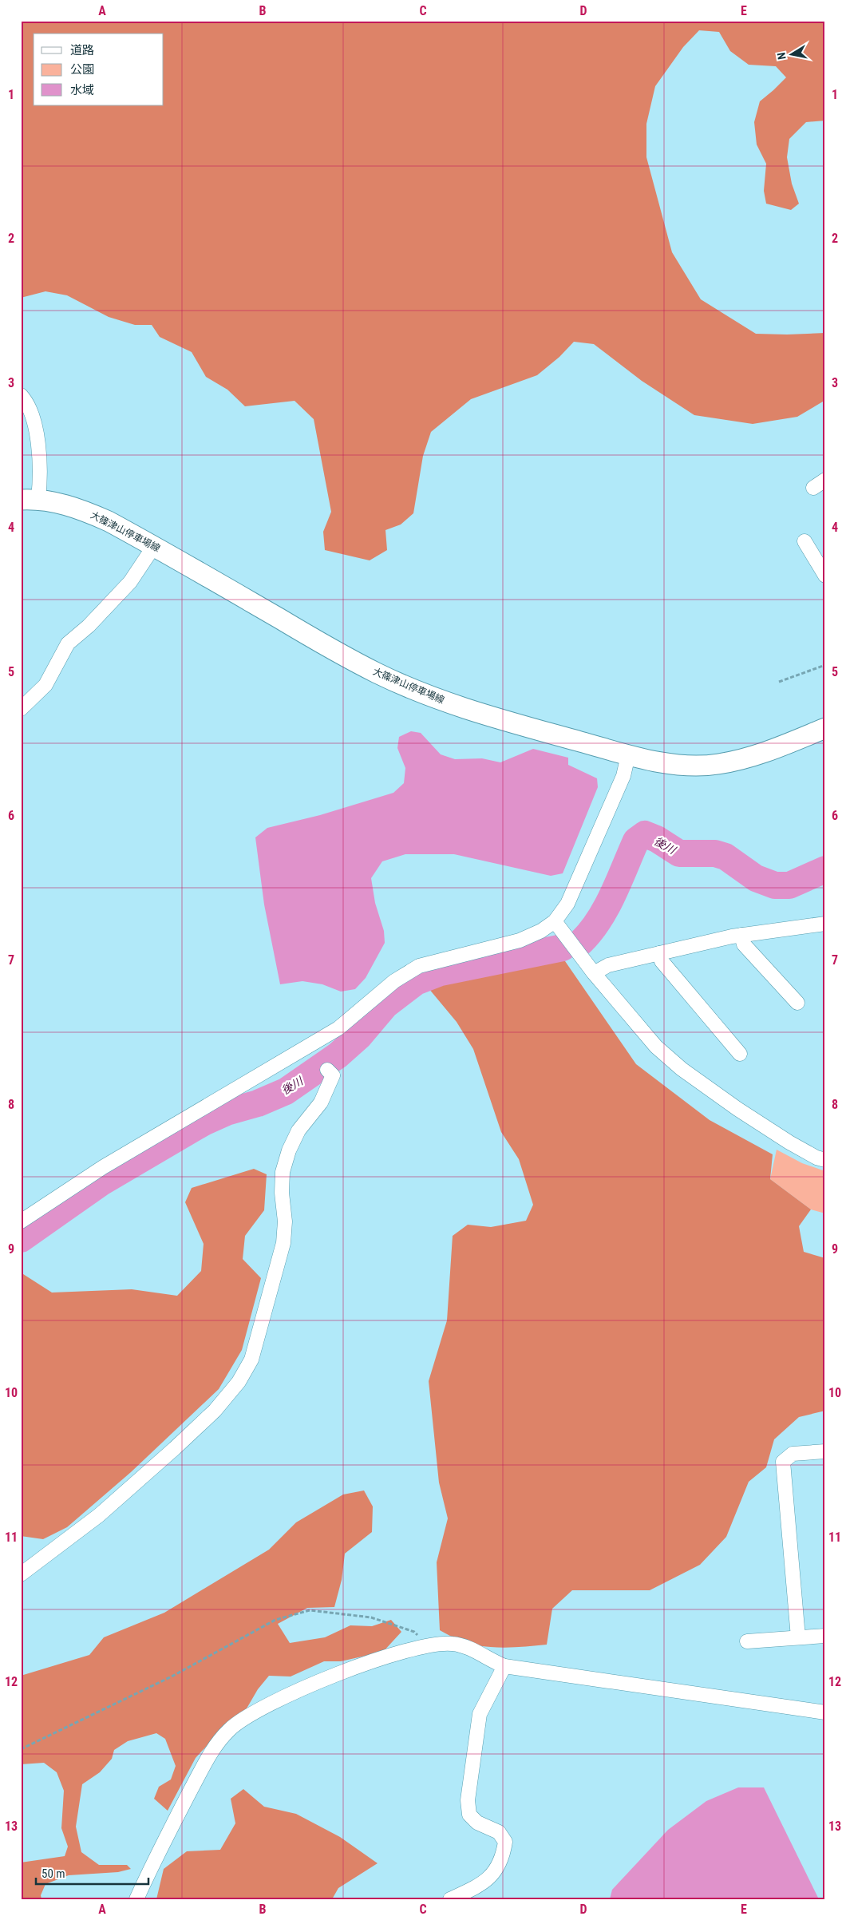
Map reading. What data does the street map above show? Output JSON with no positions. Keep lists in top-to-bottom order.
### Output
{
  "streets": {
    "main road": ["大篠津山停車場線"]
  },
  "water": ["後川"],
  "legend": ["道路", "公園", "水域"],
  "scale_bar": "50 m",
  "north": "left",
  "grid": {
    "columns": [
      "A",
      "B",
      "C",
      "D",
      "E"
    ],
    "rows": [
      "1",
      "2",
      "3",
      "4",
      "5",
      "6",
      "7",
      "8",
      "9",
      "10",
      "11",
      "12",
      "13"
    ]
  }
}
